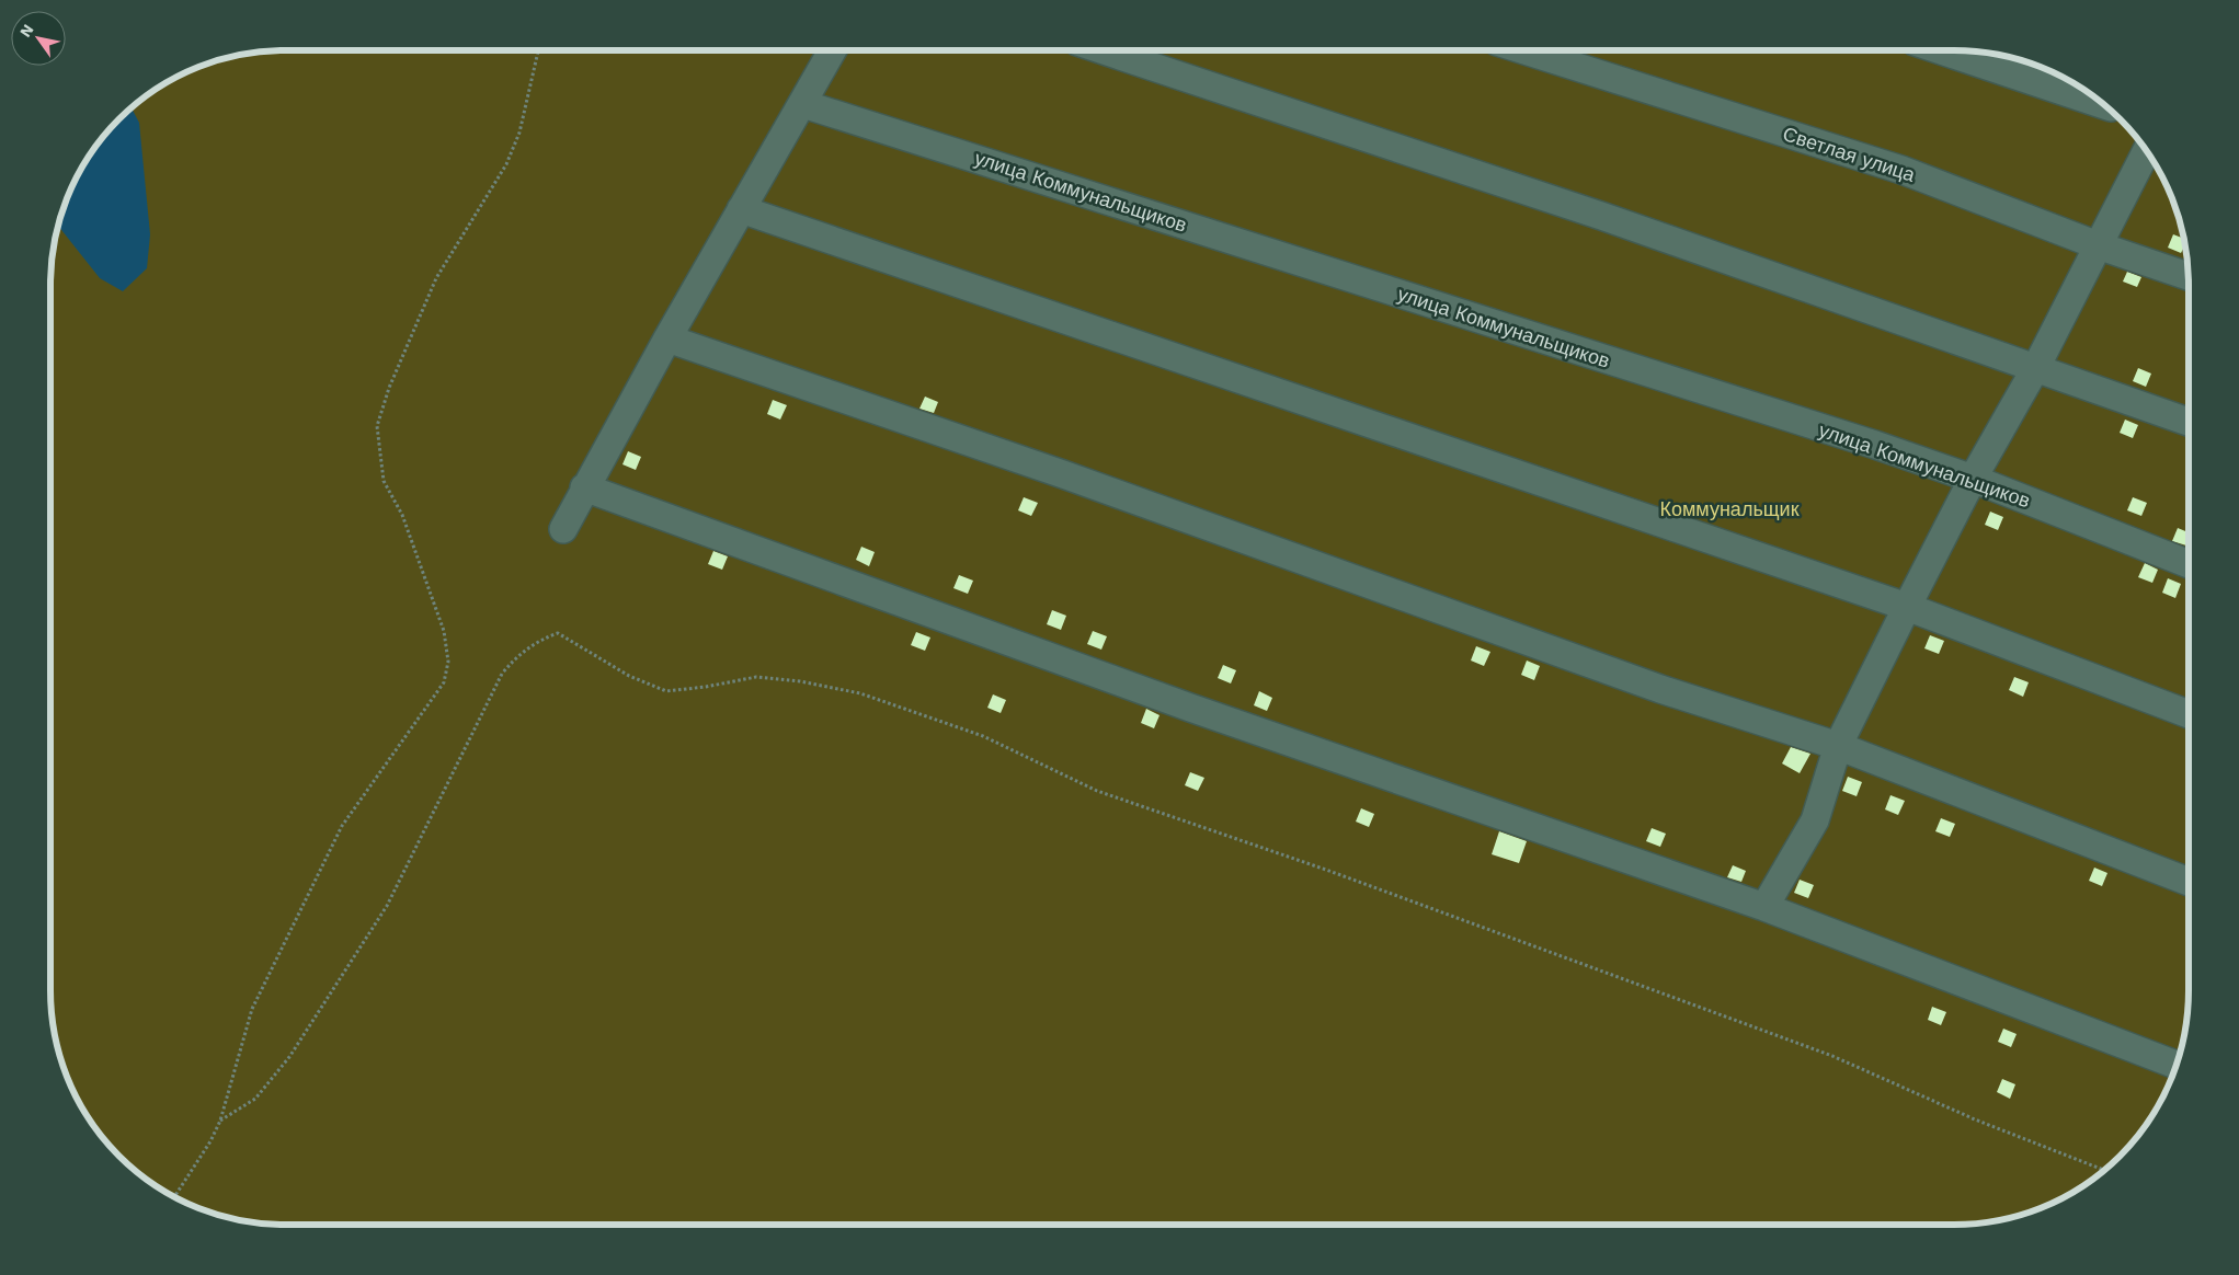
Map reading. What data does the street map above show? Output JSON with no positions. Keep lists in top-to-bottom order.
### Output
{
  "streets": {
    "street": ["Светлая улица", "улица Коммунальщиков"]
  },
  "parks": ["Коммунальщик"],
  "north": "top left"
}
